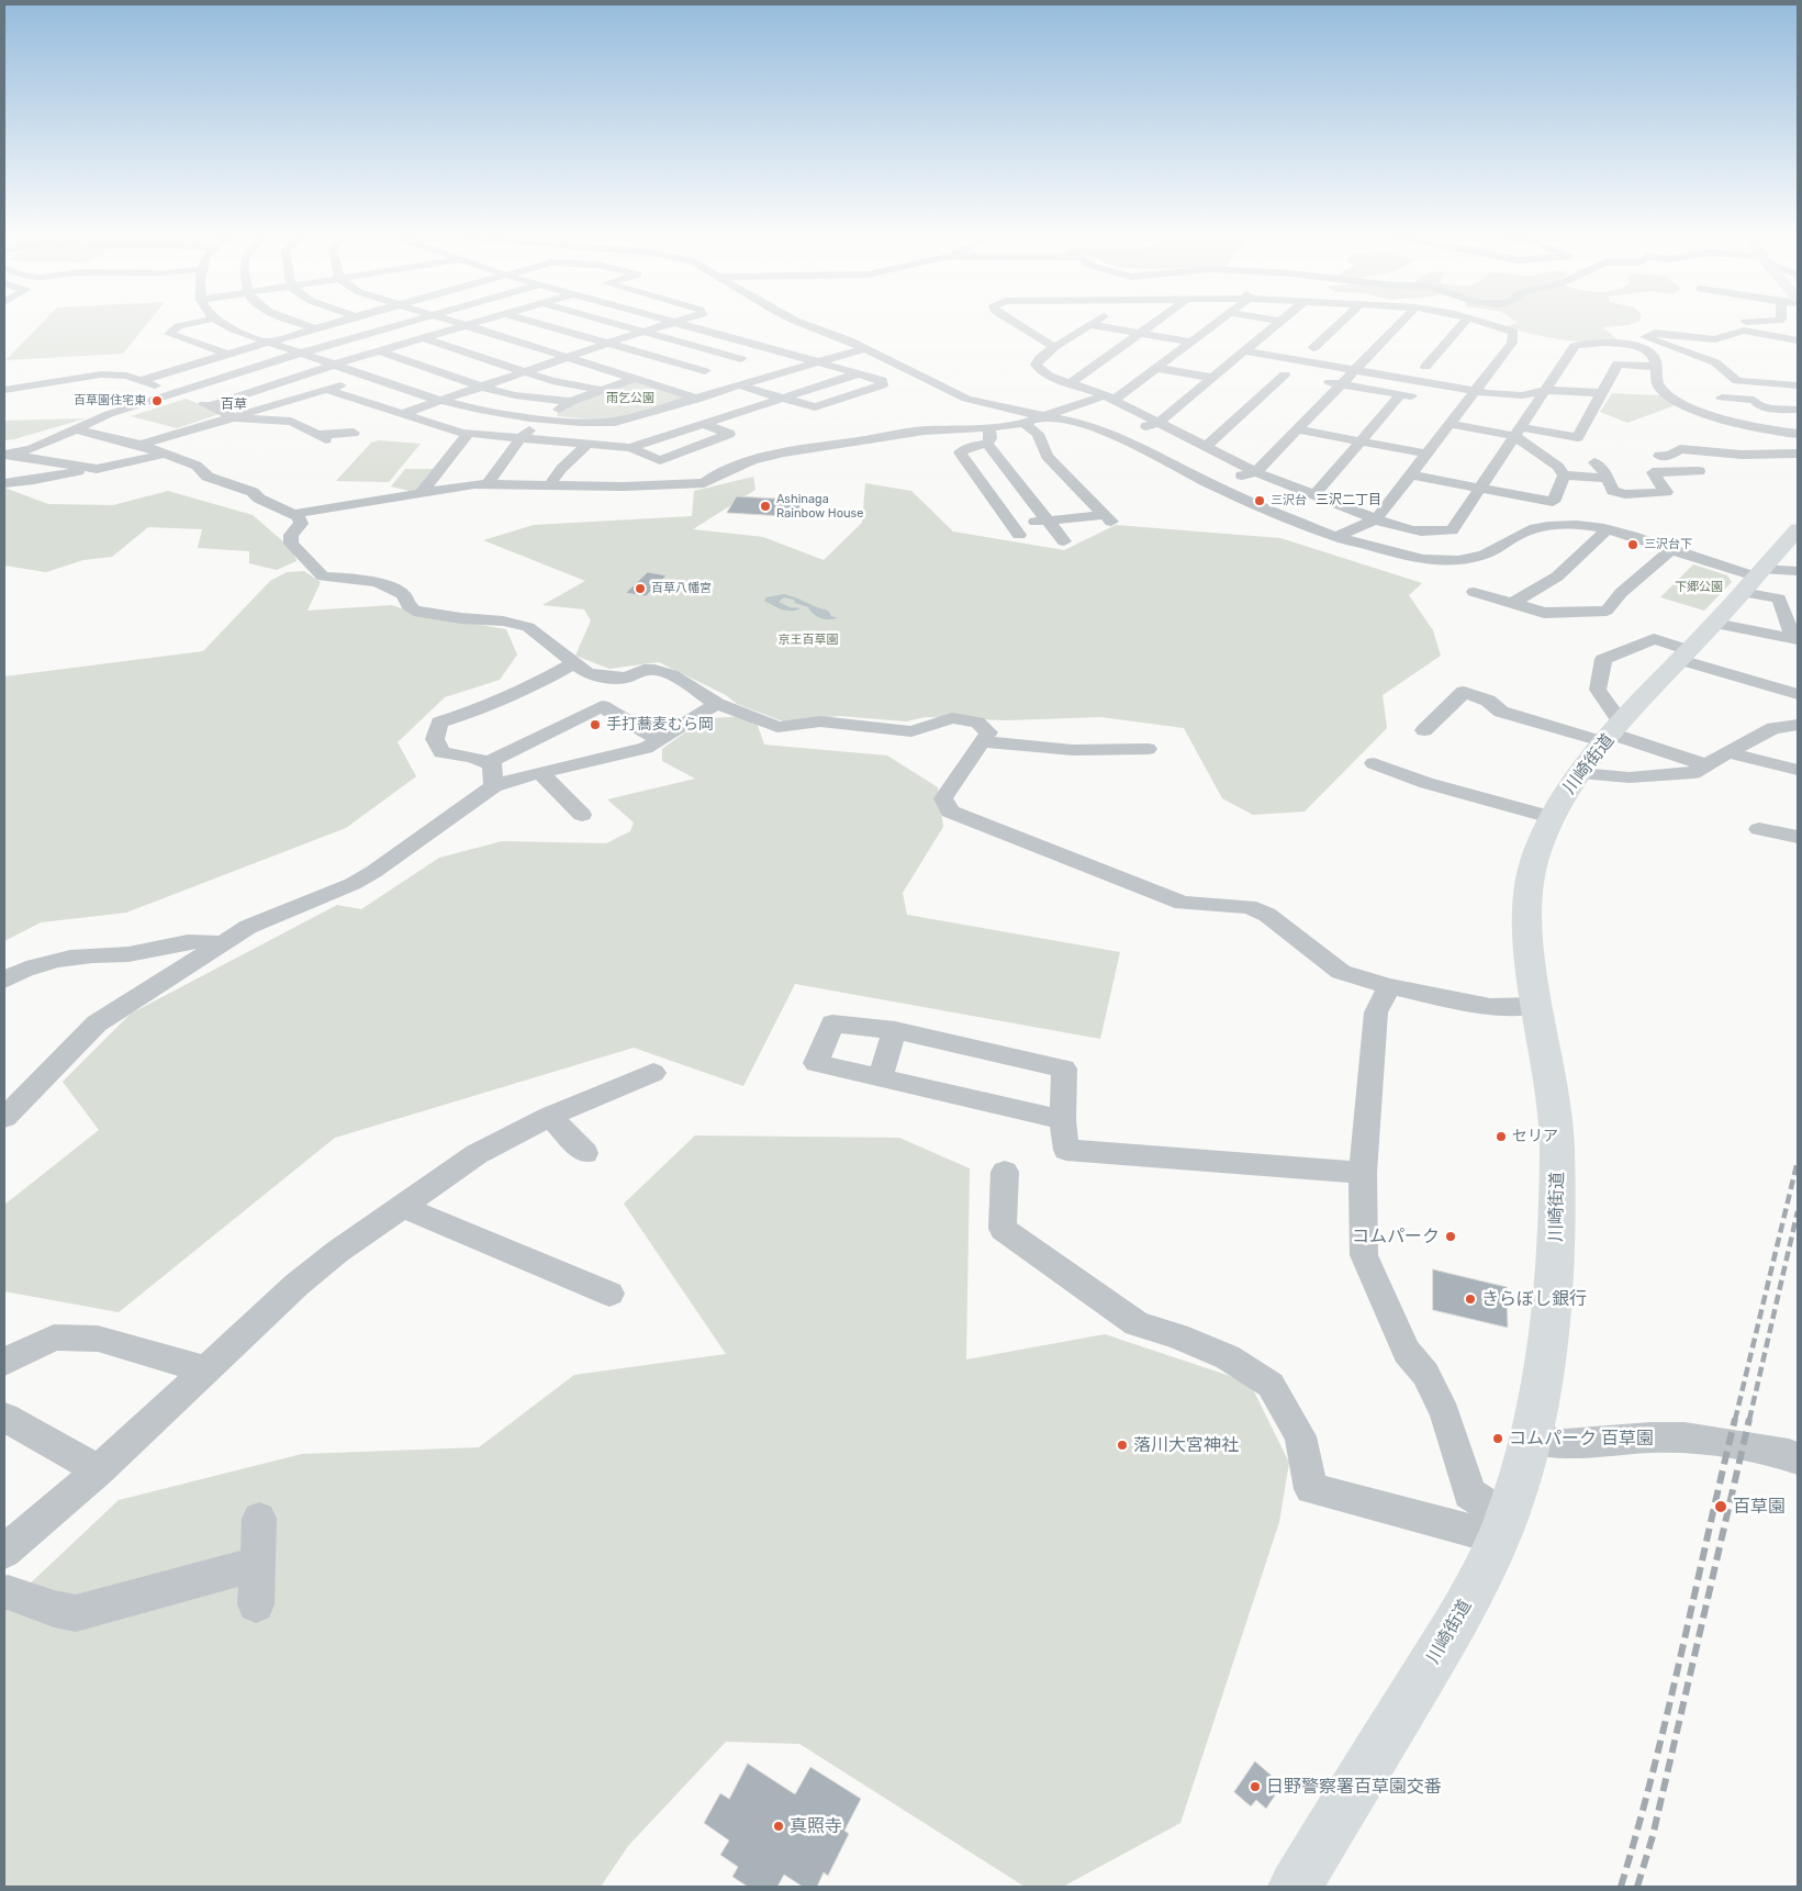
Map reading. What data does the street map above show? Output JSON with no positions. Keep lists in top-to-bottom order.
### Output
{
  "streets": {
    "main road": ["川崎街道"]
  },
  "districts": ["百草", "三沢二丁目"],
  "parks": ["雨乞公園", "下郷公園", "京王百草園"],
  "places": [
    "百草園住宅東",
    "三沢台",
    "Ashinaga Rainbow House",
    "三沢台下",
    "百草八幡宮",
    "手打蕎麦むら岡",
    "セリア",
    "コムパーク",
    "きらぼし銀行",
    "コムパーク 百草園",
    "落川大宮神社",
    "百草園",
    "日野警察署百草園交番",
    "真照寺"
  ]
}
